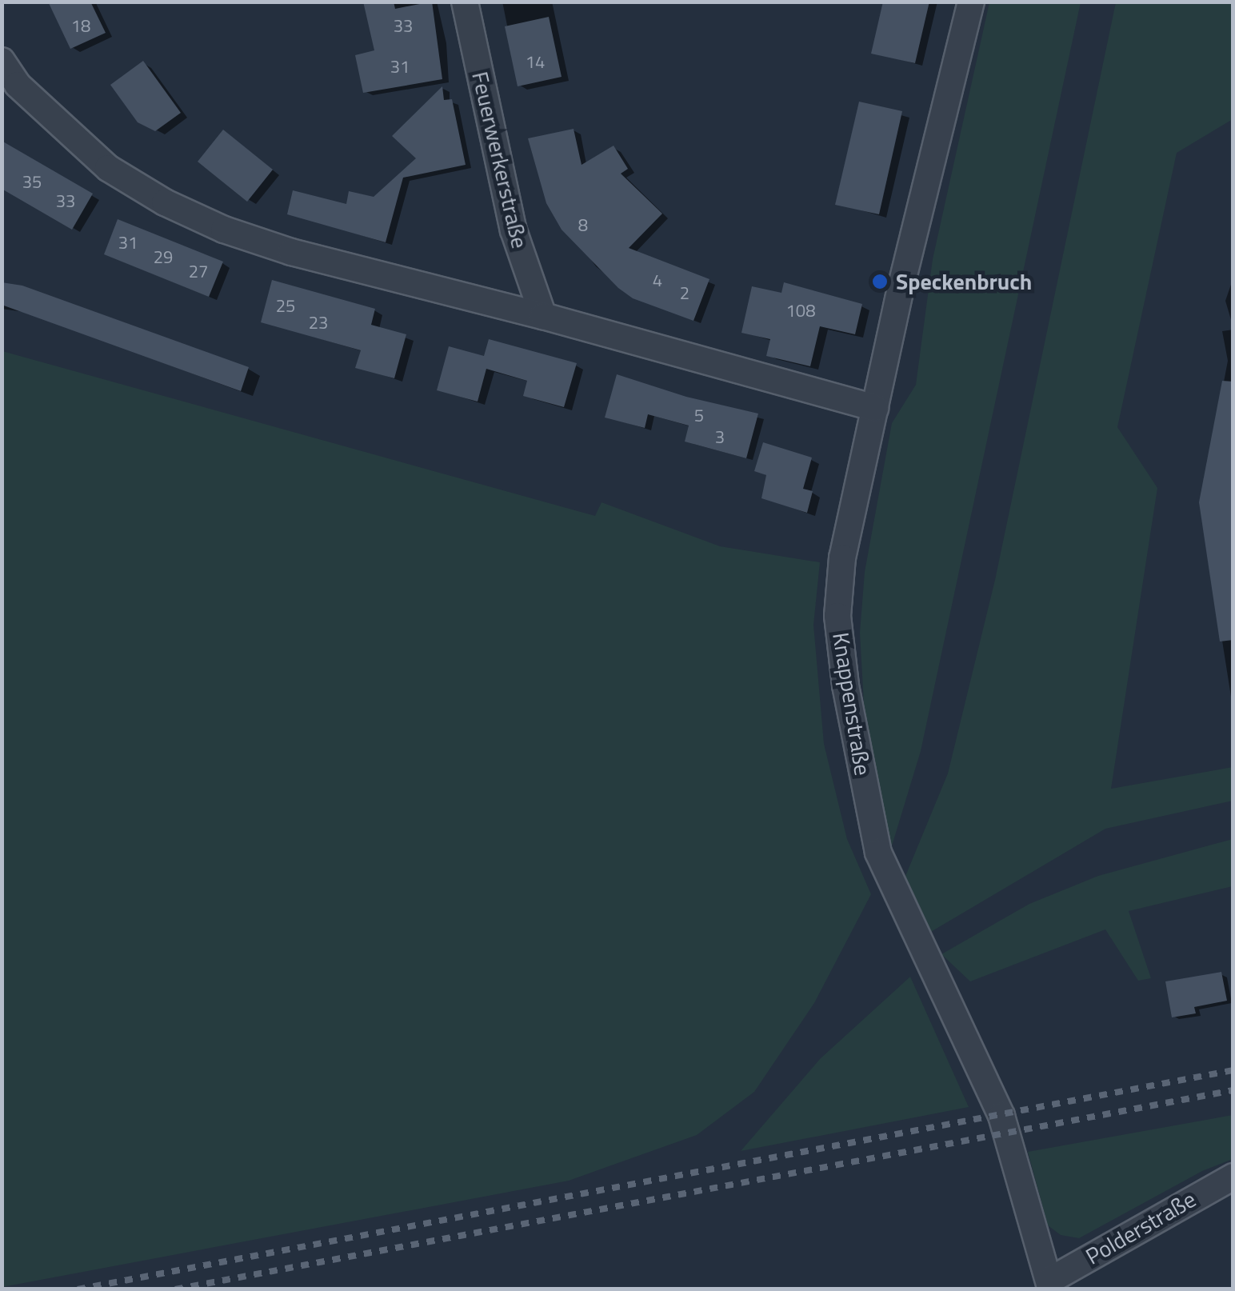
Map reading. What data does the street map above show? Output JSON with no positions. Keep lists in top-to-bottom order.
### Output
{
  "streets": {
    "street": ["Feuerwerkerstraße", "Knappenstraße", "Polderstraße"]
  },
  "crossings": [
    ["Knappenstraße", "Polderstraße"]
  ],
  "places": ["Speckenbruch"],
  "house_numbers": [
    "18",
    "33",
    "14",
    "31",
    "35",
    "33",
    "8",
    "31",
    "29",
    "27",
    "4",
    "2",
    "25",
    "108",
    "23",
    "5",
    "3"
  ]
}
